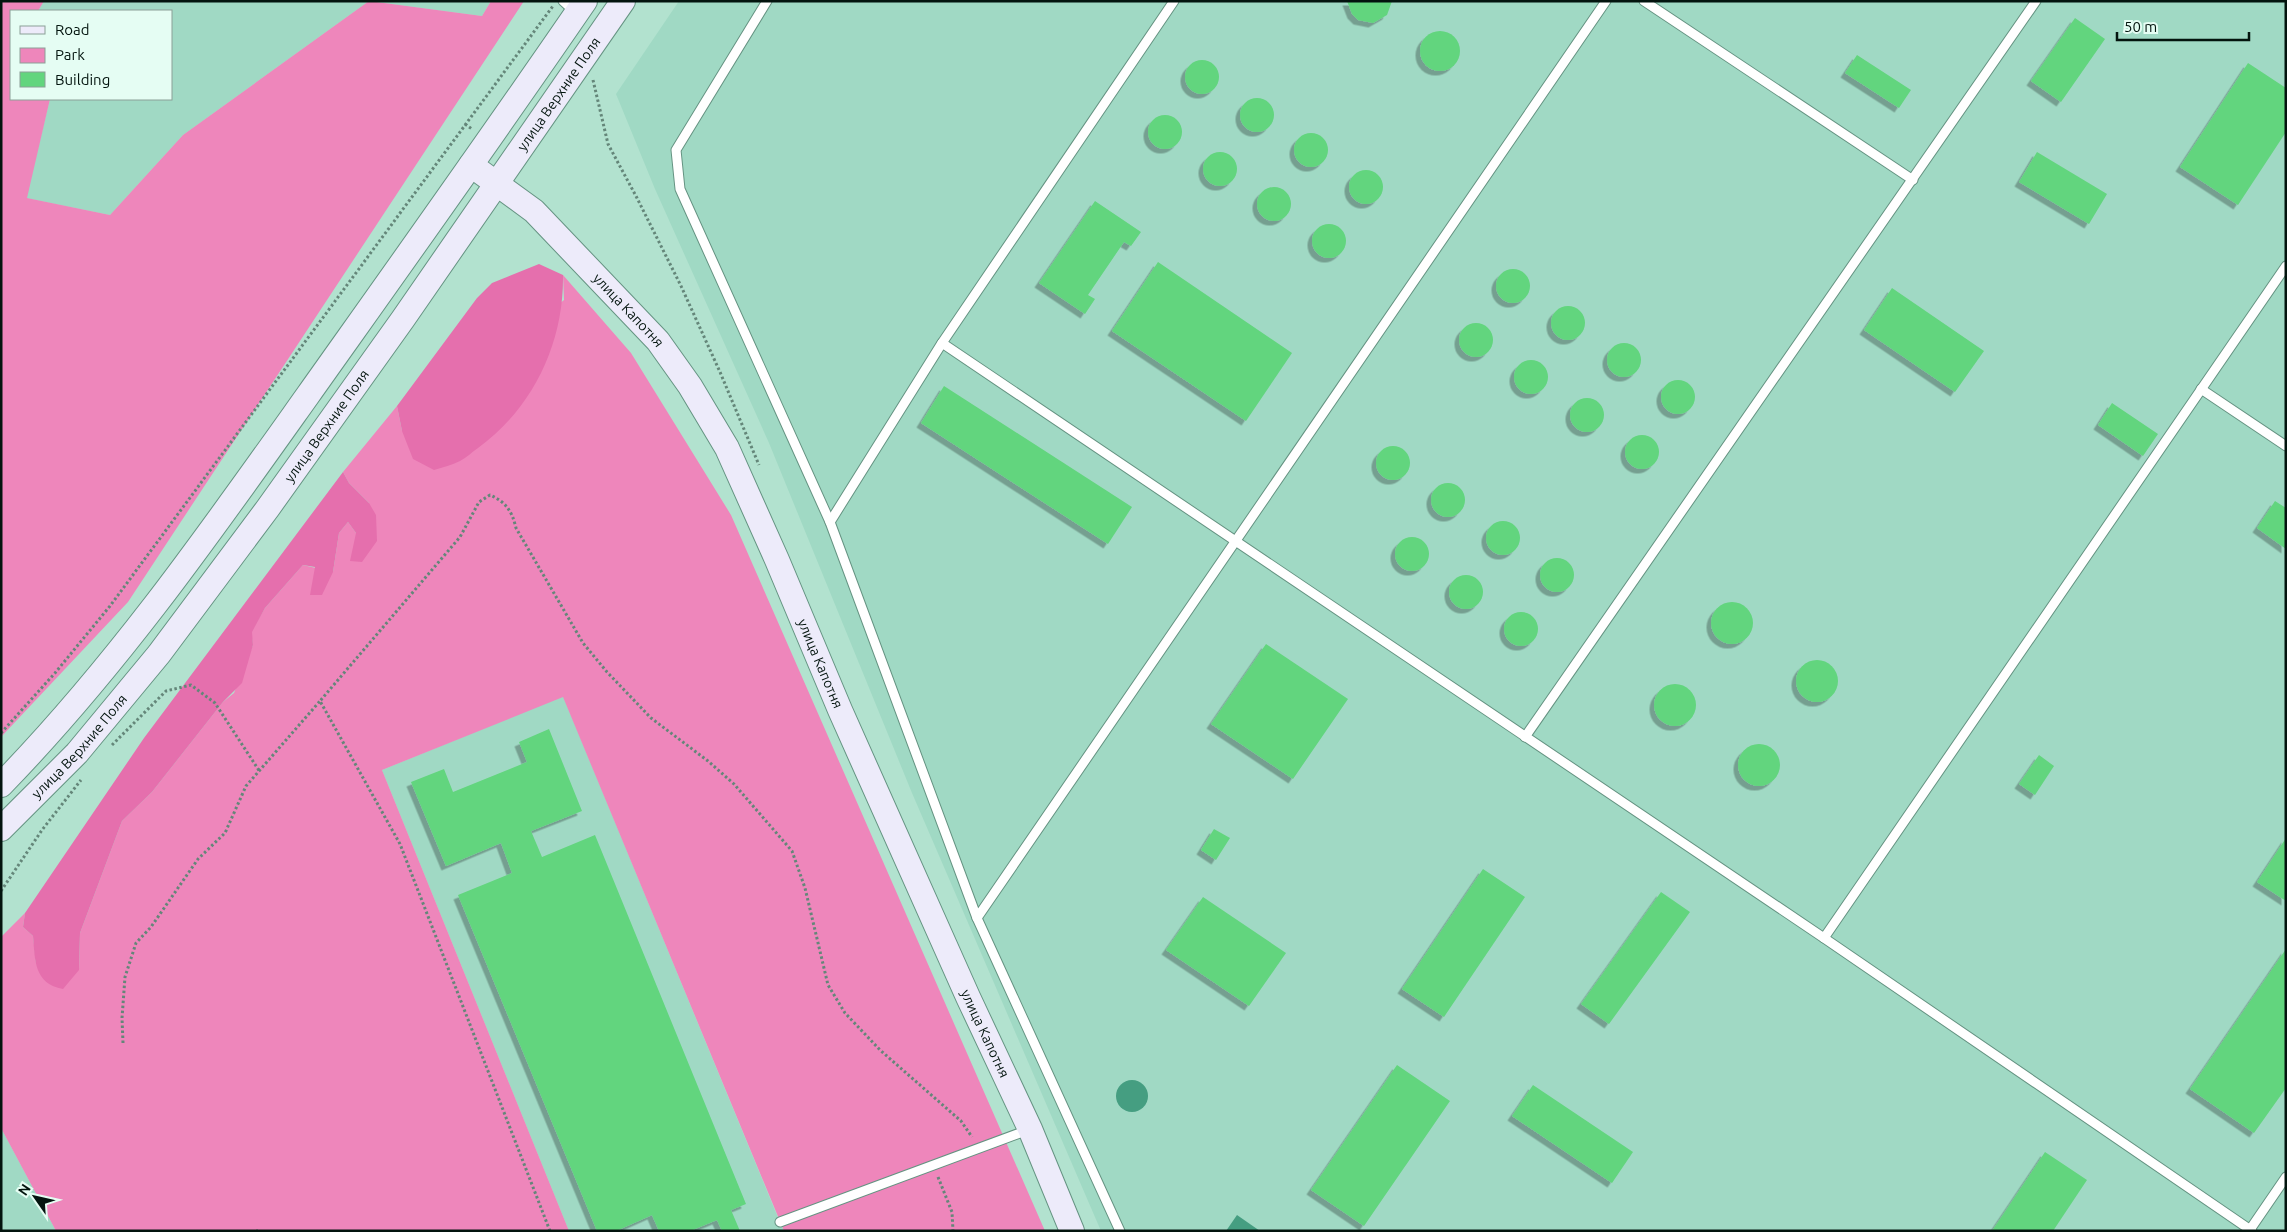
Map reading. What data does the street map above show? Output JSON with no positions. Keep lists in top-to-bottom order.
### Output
{
  "streets": {
    "main road": ["улица Верхние Поля", "улица Капотня"]
  },
  "crossings": [
    ["улица Верхние Поля", "улица Капотня"]
  ],
  "legend": ["Road", "Park", "Building"],
  "scale_bar": "50 m",
  "north": "top left"
}
